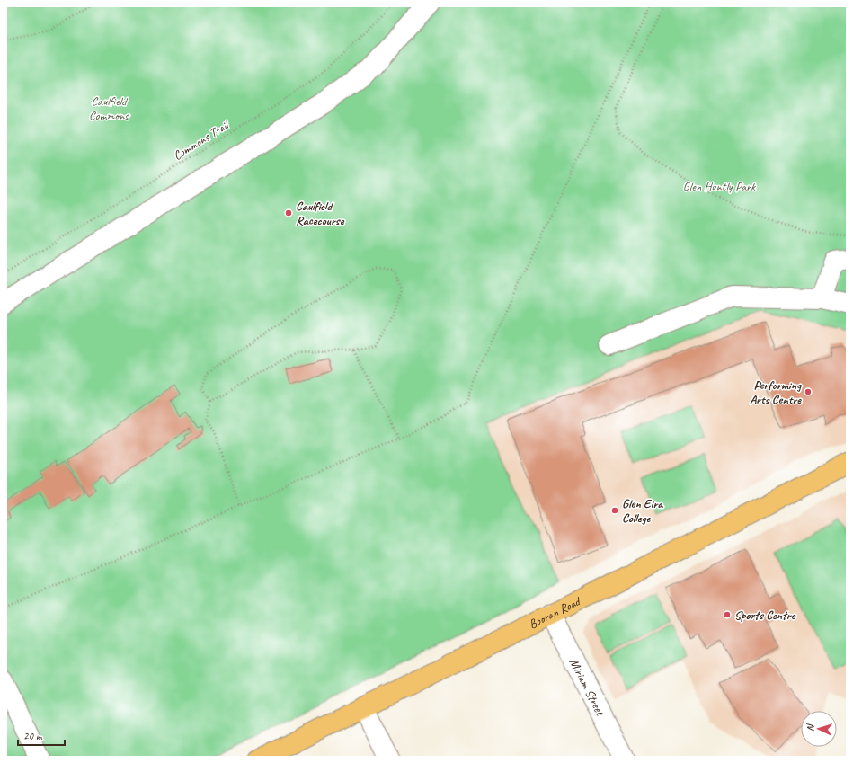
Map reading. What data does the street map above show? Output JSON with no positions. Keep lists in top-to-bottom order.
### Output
{
  "streets": {
    "main road": ["Booran Road"],
    "street": ["Miriam Street"],
    "path": ["Commons Trail"]
  },
  "crossings": [
    ["Booran Road", "Miriam Street"]
  ],
  "parks": ["Caulfield Commons", "Glen Huntly Park"],
  "places": [
    "Caulfield Racecourse",
    "Performing Arts Centre",
    "Glen Eira College",
    "Sports Centre"
  ],
  "scale_bar": "20 m",
  "north": "left"
}
